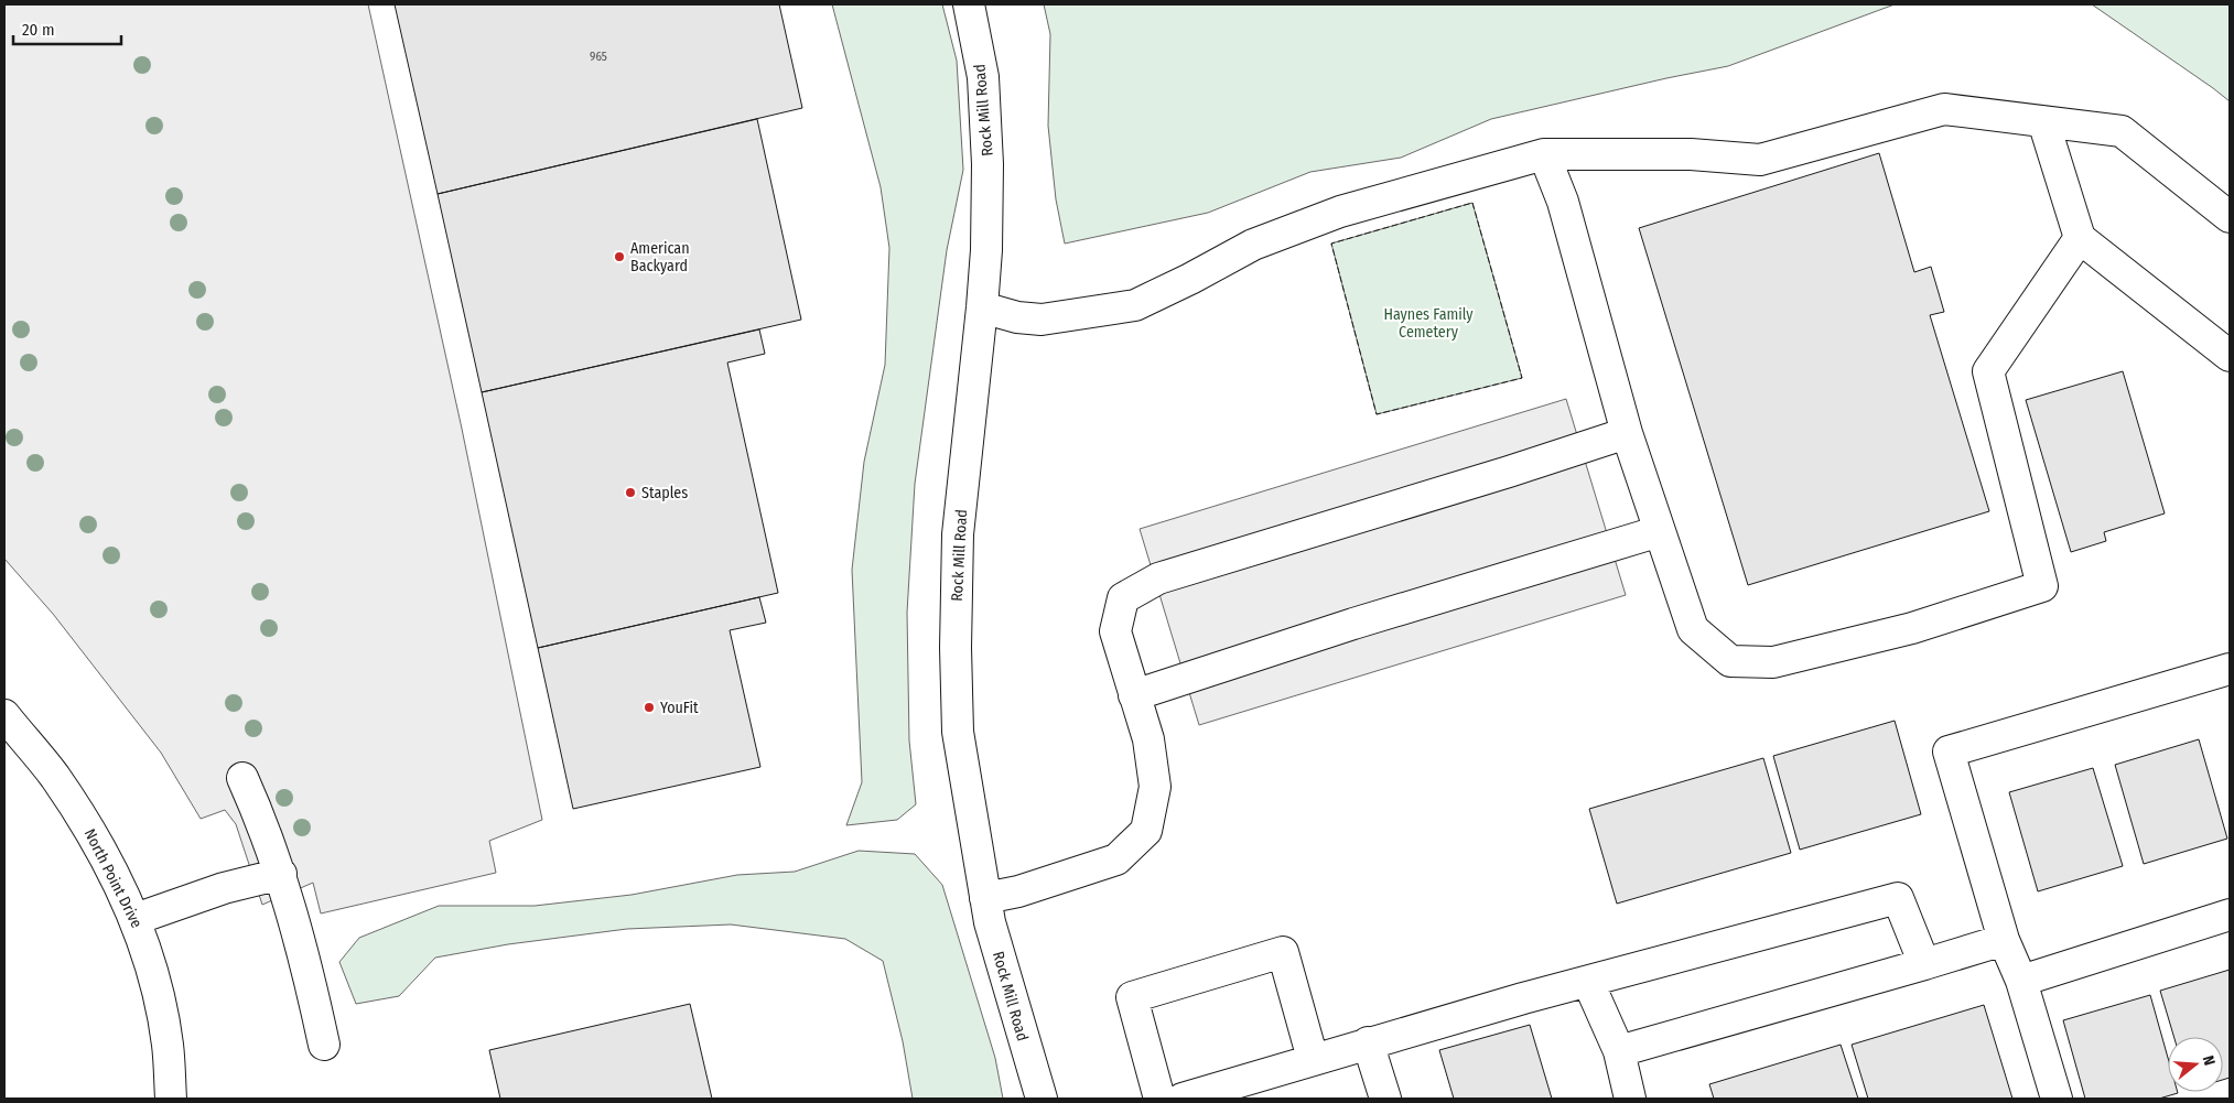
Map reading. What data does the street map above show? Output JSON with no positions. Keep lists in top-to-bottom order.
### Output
{
  "streets": {
    "street": ["Rock Mill Road", "North Point Drive"]
  },
  "parks": ["Haynes Family Cemetery"],
  "places": ["American Backyard", "Staples", "YouFit"],
  "house_numbers": ["965"],
  "scale_bar": "20 m",
  "north": "right"
}
